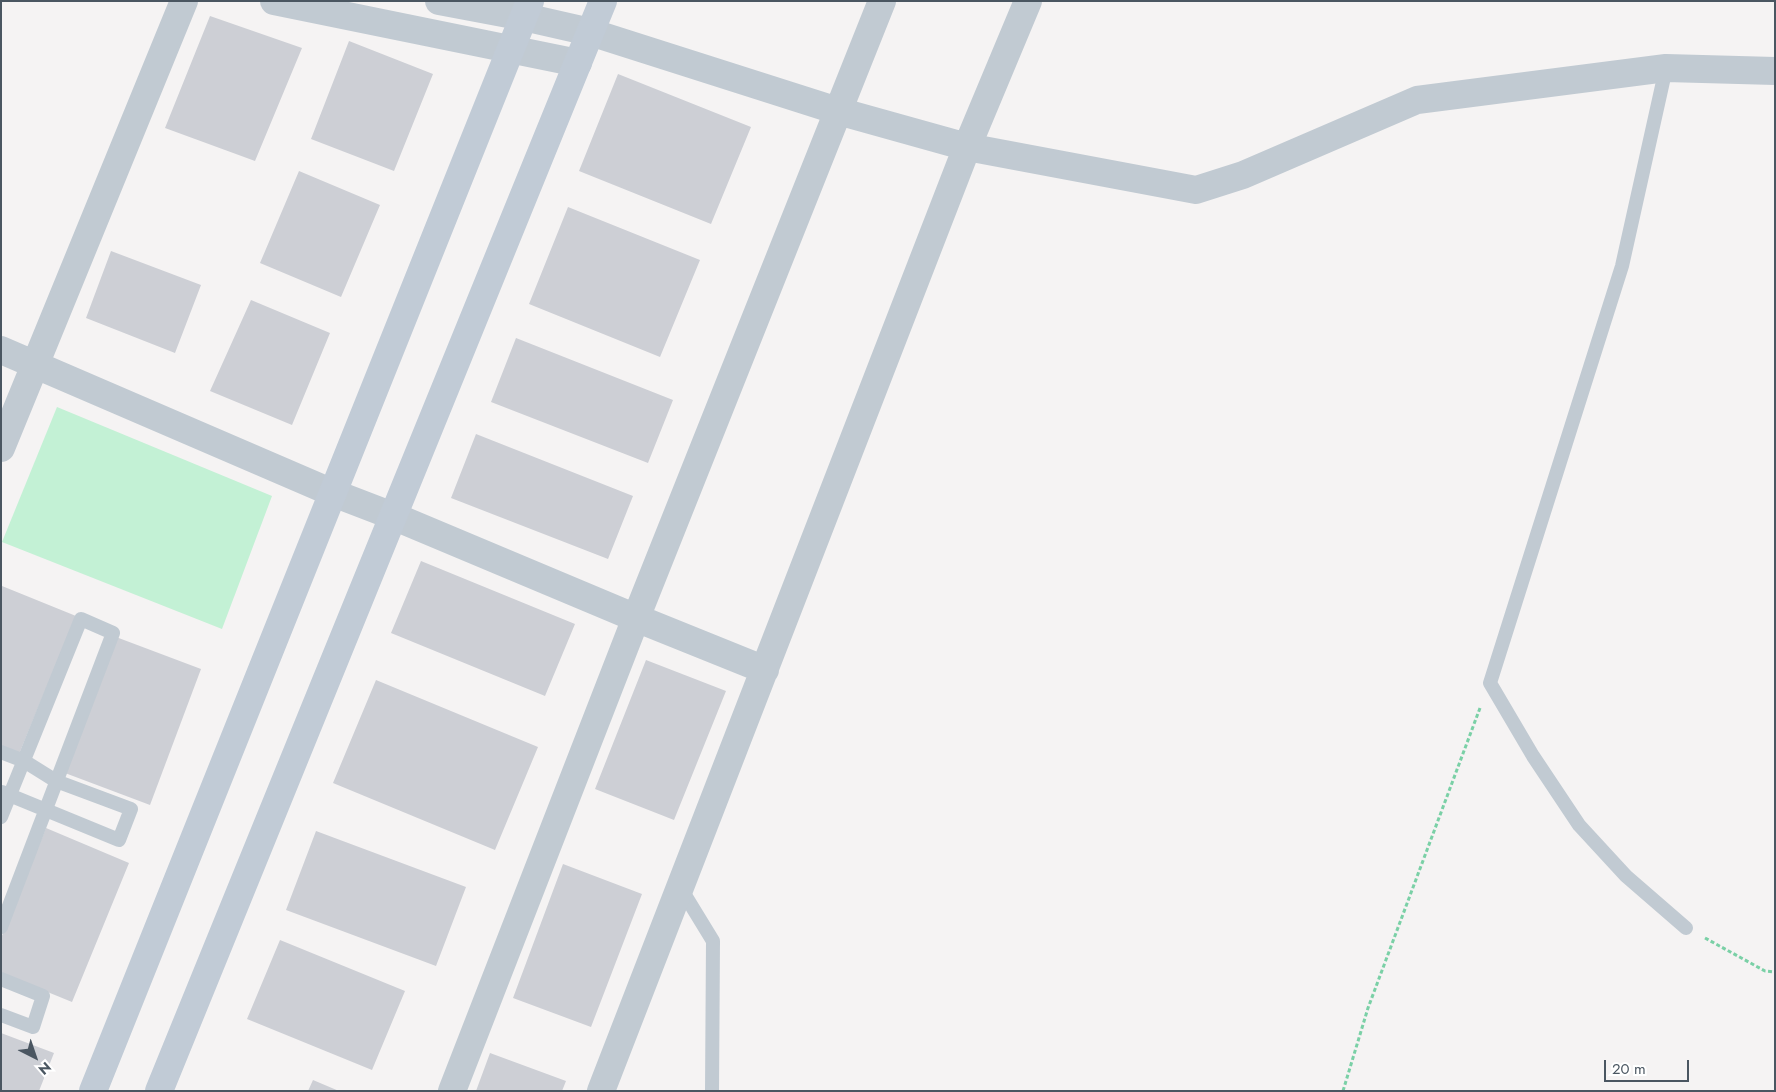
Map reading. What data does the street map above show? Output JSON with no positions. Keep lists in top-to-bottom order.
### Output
{
  "scale_bar": "20 m",
  "north": "bottom right"
}
